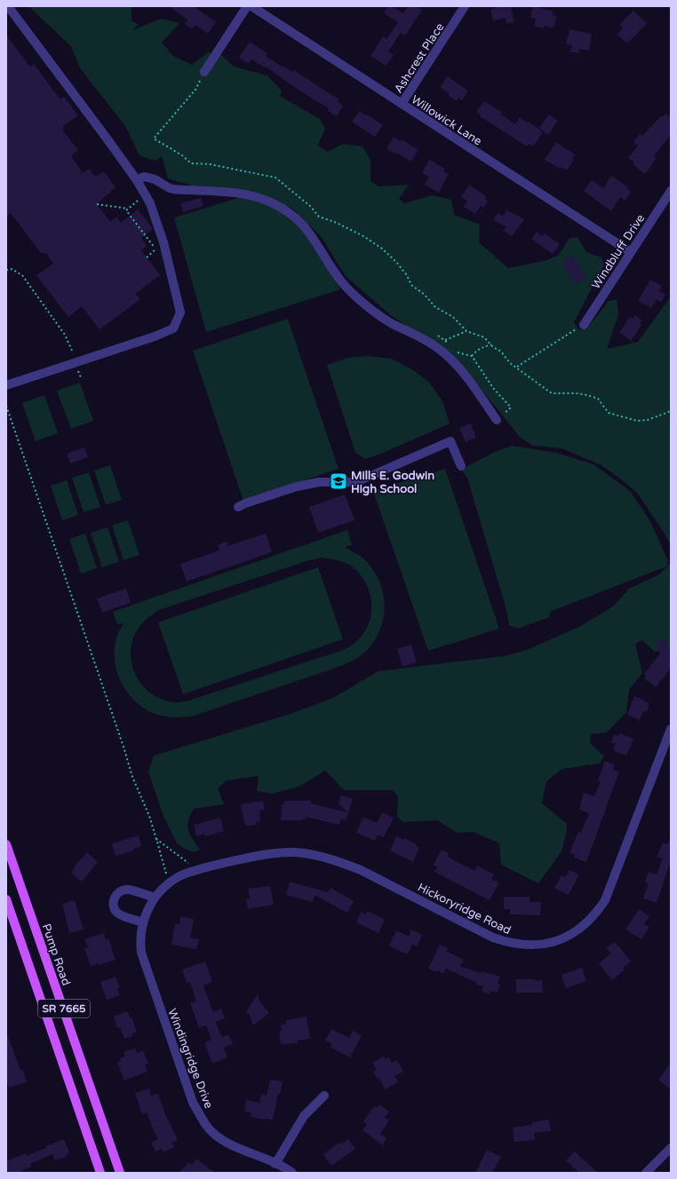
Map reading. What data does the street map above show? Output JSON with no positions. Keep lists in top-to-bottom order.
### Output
{
  "streets": {
    "main road": ["Pump Road", "SR 7665"],
    "street": [
      "Ashcrest Place",
      "Willowick Lane",
      "Windbluff Drive",
      "Hickoryridge Road",
      "Windingridge Drive"
    ]
  },
  "crossings": [
    ["Ashcrest Place", "Willowick Lane"],
    ["Willowick Lane", "Windbluff Drive"],
    ["Hickoryridge Road", "Windingridge Drive"]
  ],
  "places": {
    "school or university": ["Mills E. Godwin High School"]
  }
}
